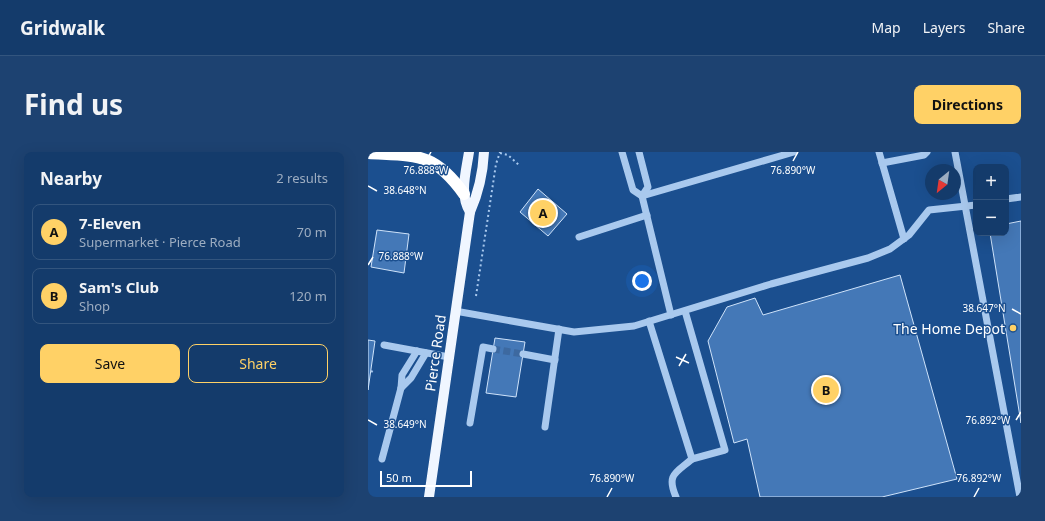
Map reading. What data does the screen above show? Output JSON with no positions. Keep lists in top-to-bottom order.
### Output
{
  "streets": {
    "main road": ["Pierce Road"]
  },
  "places": ["The Home Depot"],
  "scale_bar": "50 m",
  "north": "bottom left",
  "page": {
    "header": "Gridwalk",
    "nav": ["Map", "Layers", "Share"],
    "title": "Find us",
    "buttons": [
      "Directions",
      ["Save", "Share"]
    ],
    "heading": ["Nearby", "2 results"],
    "map_buttons": ["+", "−"],
    "pins": ["A", "B"],
    "list": [
      {
        "mark": "A",
        "name": "7-Eleven",
        "note": "Supermarket · Pierce Road",
        "value": "70 m"
      },
      {
        "mark": "B",
        "name": "Sam's Club",
        "note": "Shop",
        "value": "120 m"
      }
    ],
    "scale": "50 m"
  },
  "coordinates": [
    "76.888°W",
    "76.890°W",
    "38.648°N",
    "38.647°N",
    "76.892°W",
    "38.649°N"
  ]
}
